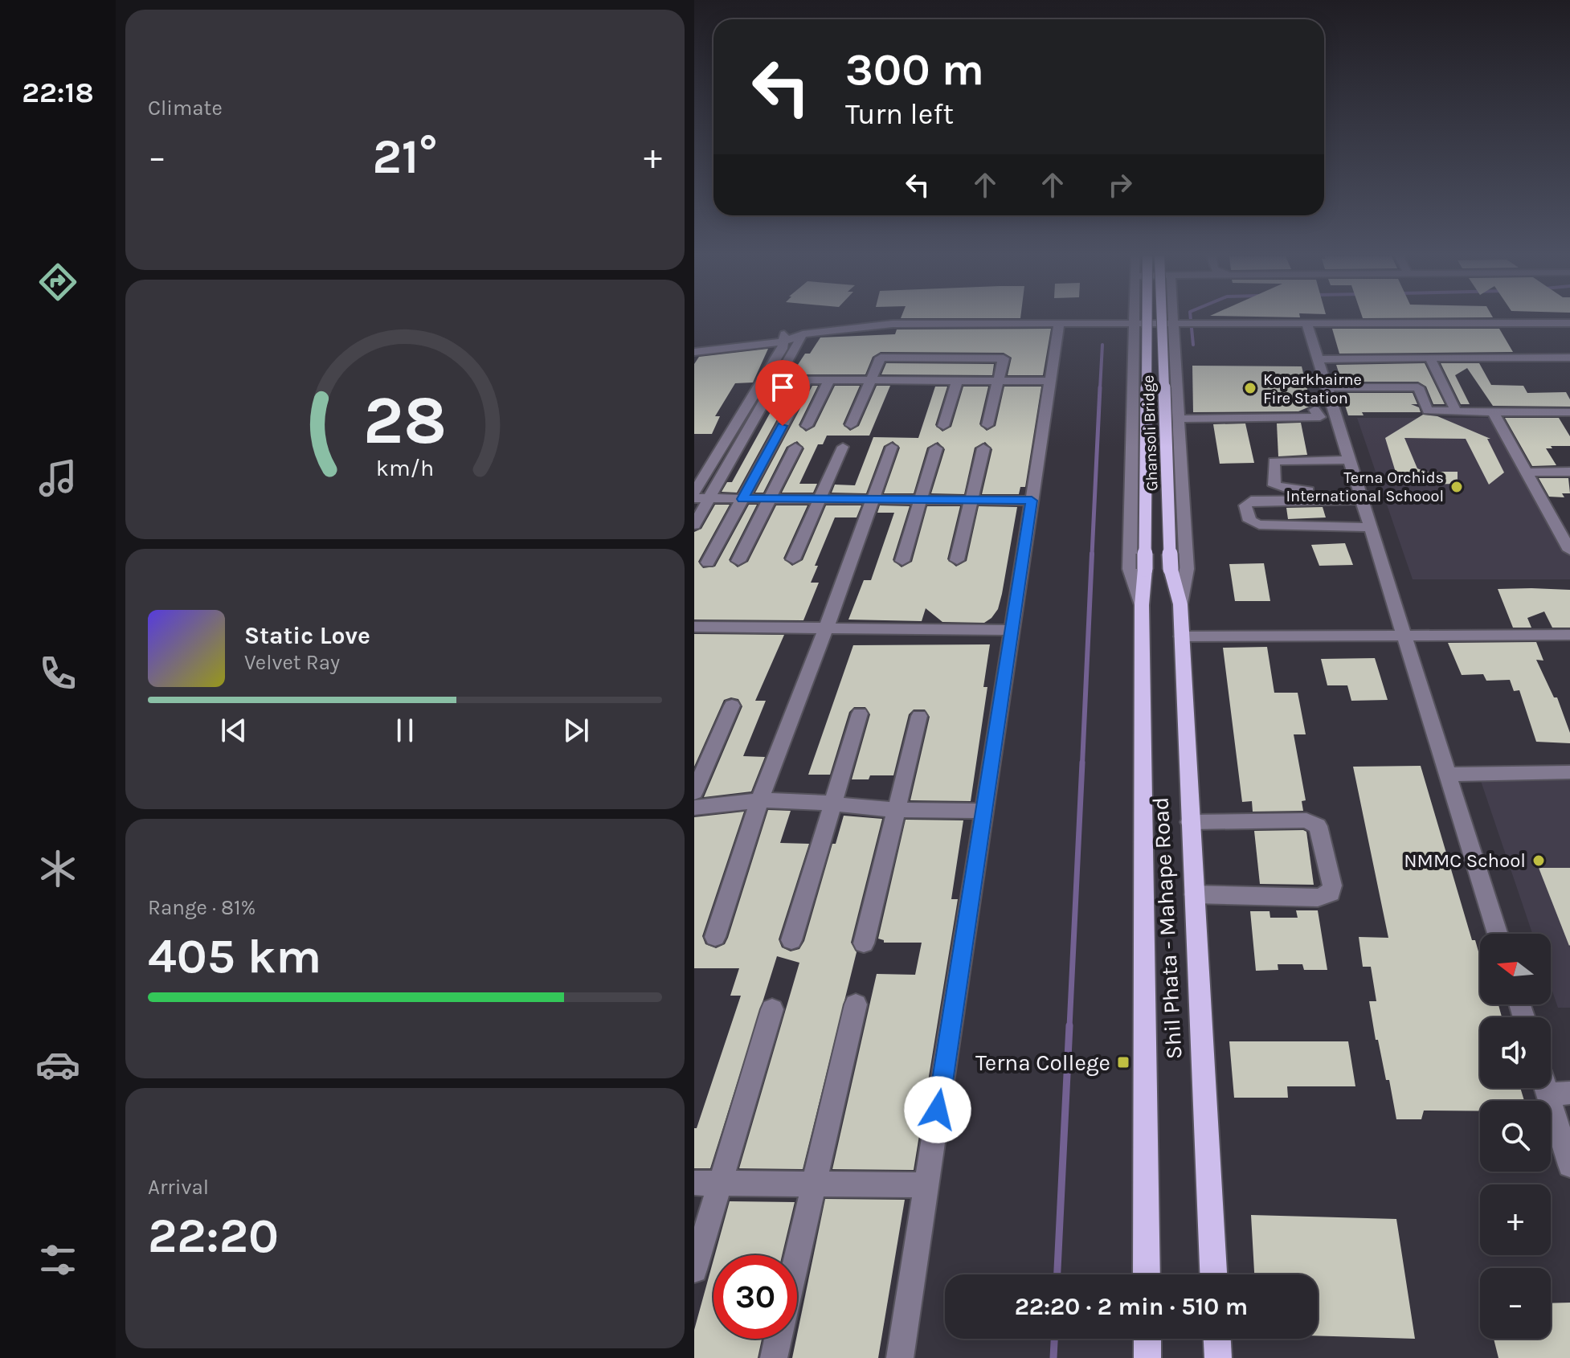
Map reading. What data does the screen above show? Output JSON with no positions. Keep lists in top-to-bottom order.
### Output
{
  "streets": {
    "main road": ["Ghansoli Bridge", "Shil Phata - Mahape Road"]
  },
  "crossings": [
    ["Ghansoli Bridge", "Shil Phata - Mahape Road"]
  ],
  "places": {
    "other": ["Koparkhairne Fire Station", "Terna Orchids International Schoool", "NMMC School"],
    "transit": ["Terna College"]
  },
  "north": "left",
  "page": {
    "tabs": "22:18",
    "tile": [
      "Climate",
      ["Range · 81%", "405 km"],
      ["Arrival", "22:20"]
    ],
    "turn": ["300 m", "Turn left"],
    "heat": ["−", "21°", "+"],
    "song": ["Static Love", "Velvet Ray"],
    "map_buttons": ["+", "−"],
    "limit": "30",
    "trip": "22:20 · 2 min · 510 m",
    "gauge": ["28", "km/h"]
  }
}
